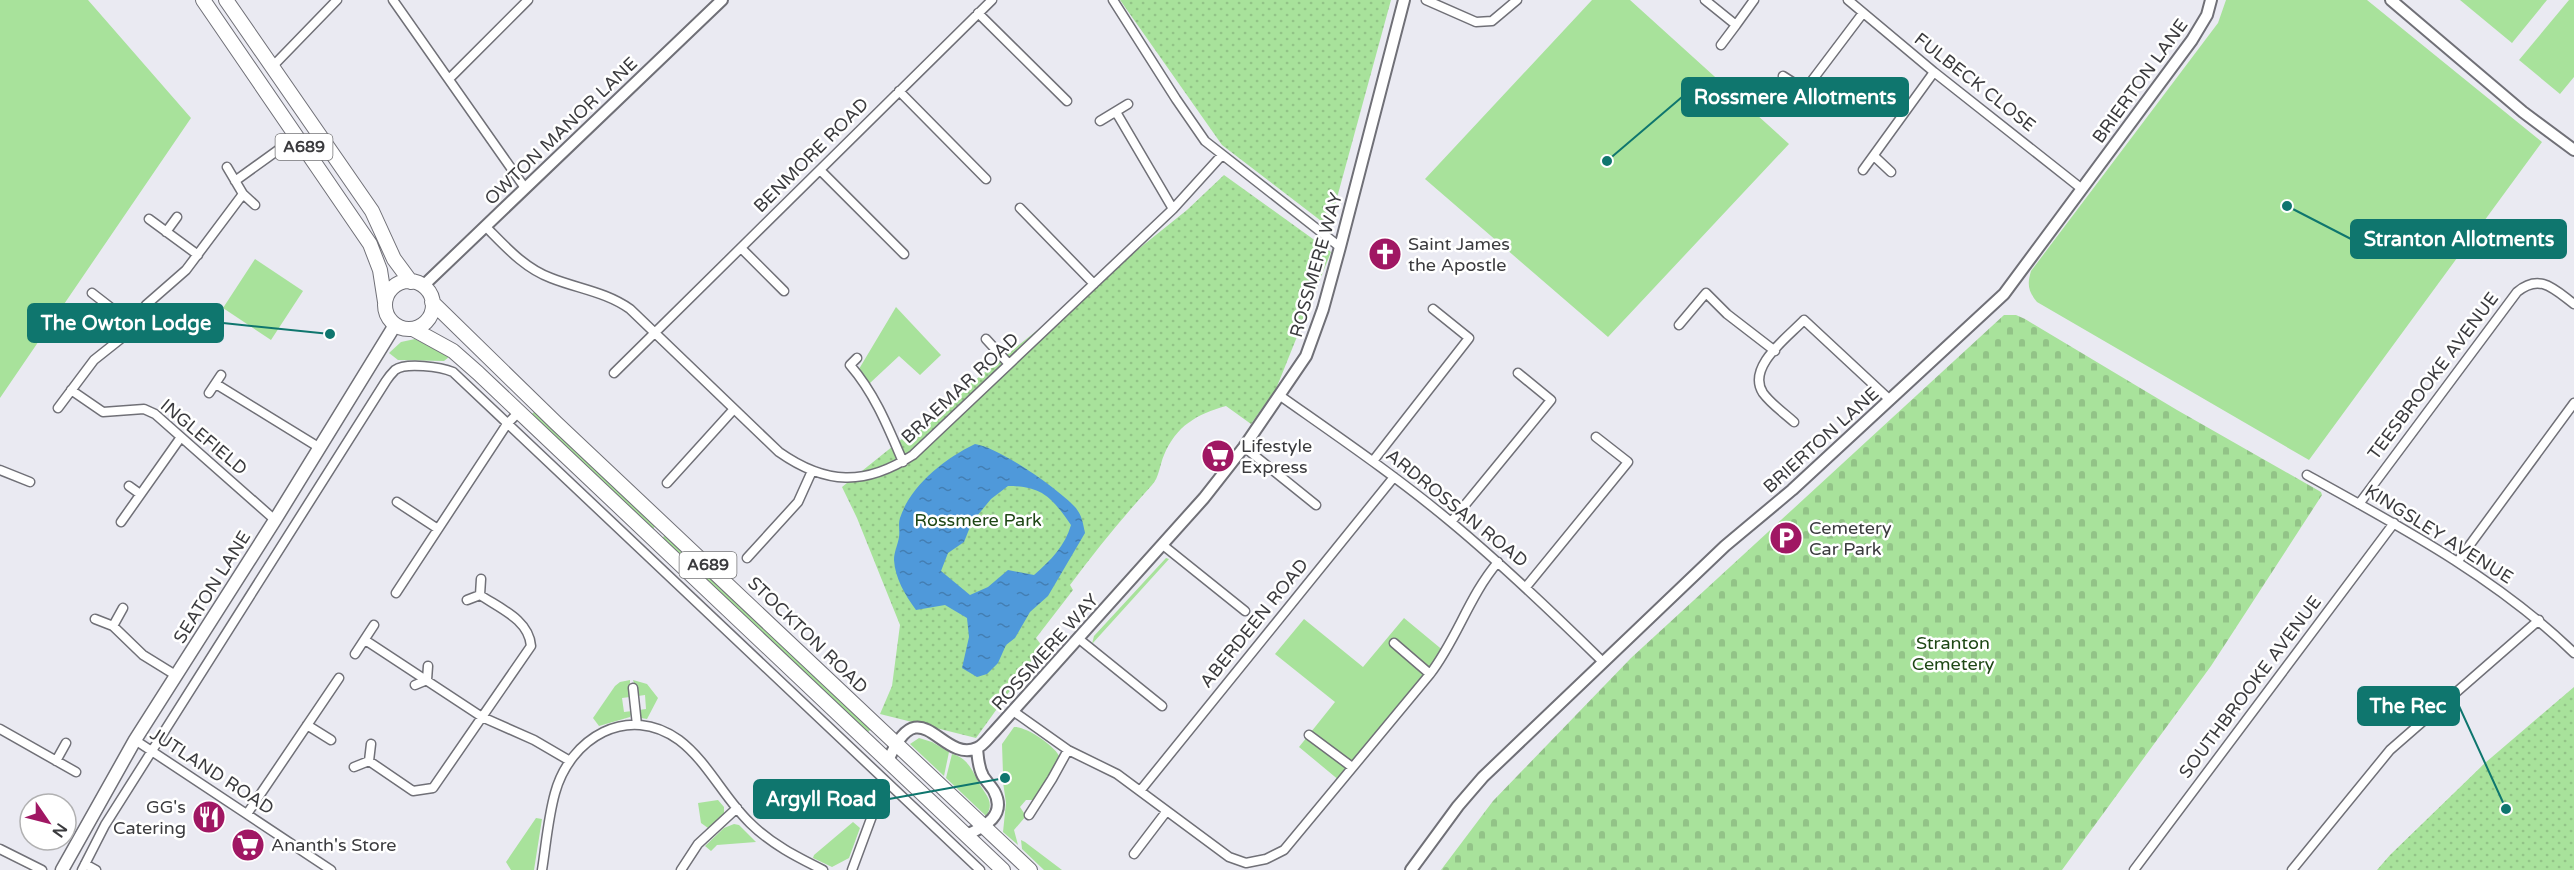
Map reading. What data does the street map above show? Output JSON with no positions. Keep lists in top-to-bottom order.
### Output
{
  "streets": {
    "highway": ["A689", "STOCKTON ROAD"],
    "main road": ["SEATON LANE"],
    "street": [
      "BRIERTON LANE",
      "FULBECK CLOSE",
      "OWTON MANOR LANE",
      "BENMORE ROAD",
      "ROSSMERE WAY",
      "TEESBROOKE AVENUE",
      "BRAEMAR ROAD",
      "INGLEFIELD",
      "ARDROSSAN ROAD",
      "KINGSLEY AVENUE",
      "ABERDEEN ROAD",
      "SOUTHBROOKE AVENUE",
      "JUTLAND ROAD"
    ]
  },
  "crossings": [
    ["BRIERTON LANE", "FULBECK CLOSE"],
    ["BRIERTON LANE", "ARDROSSAN ROAD"],
    ["OWTON MANOR LANE", "A689"],
    ["OWTON MANOR LANE", "BRAEMAR ROAD"],
    ["OWTON MANOR LANE", "SEATON LANE"],
    ["OWTON MANOR LANE", "STOCKTON ROAD"],
    ["A689", "SEATON LANE"],
    ["A689", "STOCKTON ROAD"],
    ["BENMORE ROAD", "BRAEMAR ROAD"],
    ["ROSSMERE WAY", "ARDROSSAN ROAD"],
    ["TEESBROOKE AVENUE", "KINGSLEY AVENUE"],
    ["INGLEFIELD", "SEATON LANE"],
    ["ARDROSSAN ROAD", "ABERDEEN ROAD"],
    ["KINGSLEY AVENUE", "SOUTHBROOKE AVENUE"],
    ["SEATON LANE", "STOCKTON ROAD"],
    ["SEATON LANE", "JUTLAND ROAD"]
  ],
  "parks": ["Rossmere Park", "Stranton Cemetery"],
  "places": {
    "other": [
      "Rossmere Allotments",
      "Stranton Allotments",
      "The Owton Lodge",
      "Argyll Road",
      "The Rec"
    ],
    "church": ["Saint James the Apostle"],
    "supermarket": ["Lifestyle Express", "Ananth's Store"],
    "parking": ["Cemetery Car Park"],
    "restaurant": ["GG's Catering"]
  },
  "north": "bottom right"
}
